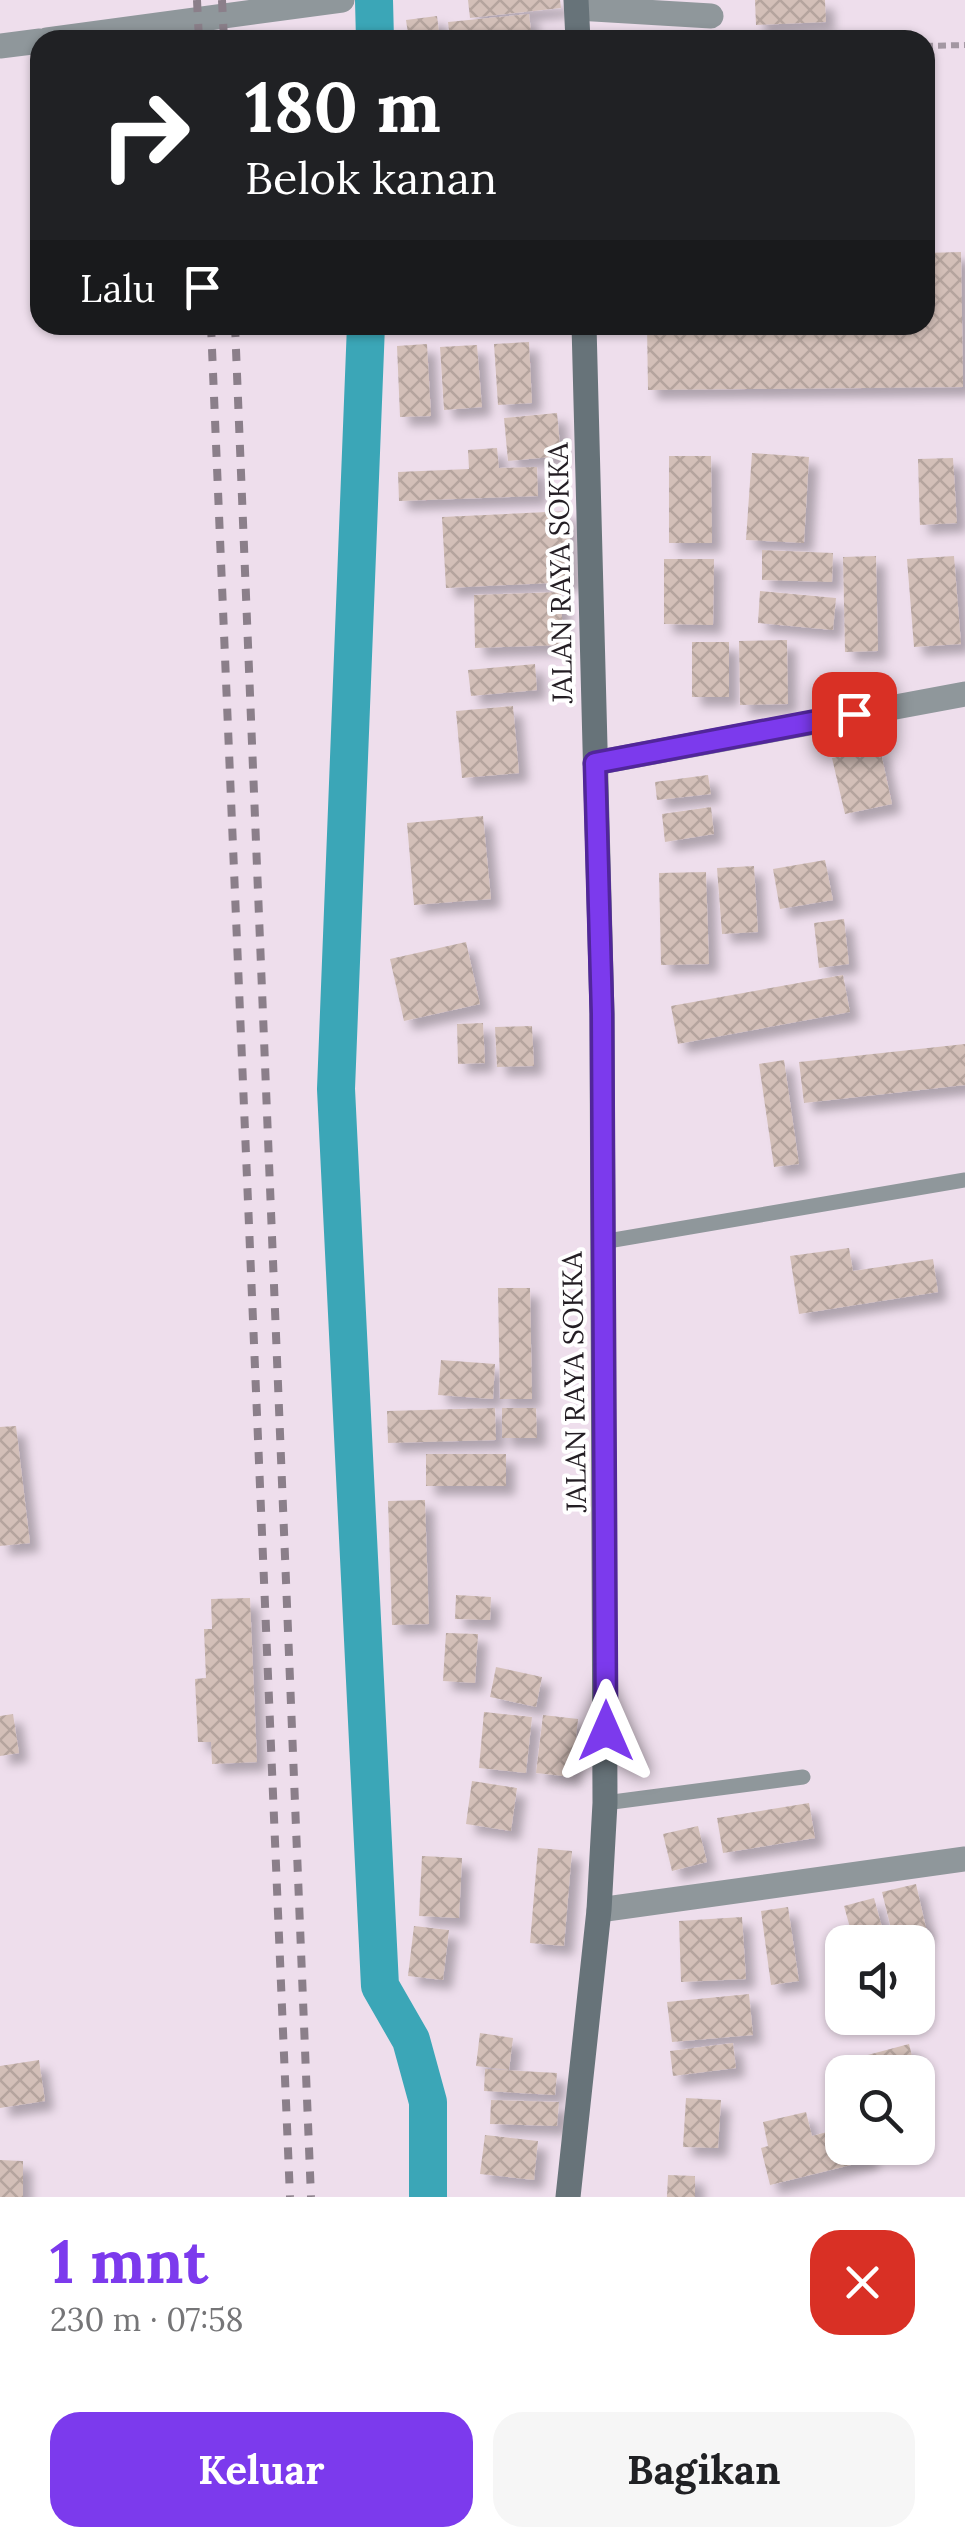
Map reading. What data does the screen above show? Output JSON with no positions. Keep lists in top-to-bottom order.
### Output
{
  "streets": {
    "main road": ["JALAN RAYA SOKKA"]
  },
  "page": {
    "turn": ["180 m", "Belok kanan"],
    "then": "Lalu",
    "heading": ["1 mnt", "230 m · 07:58"],
    "buttons": ["Keluar", "Bagikan"]
  }
}
